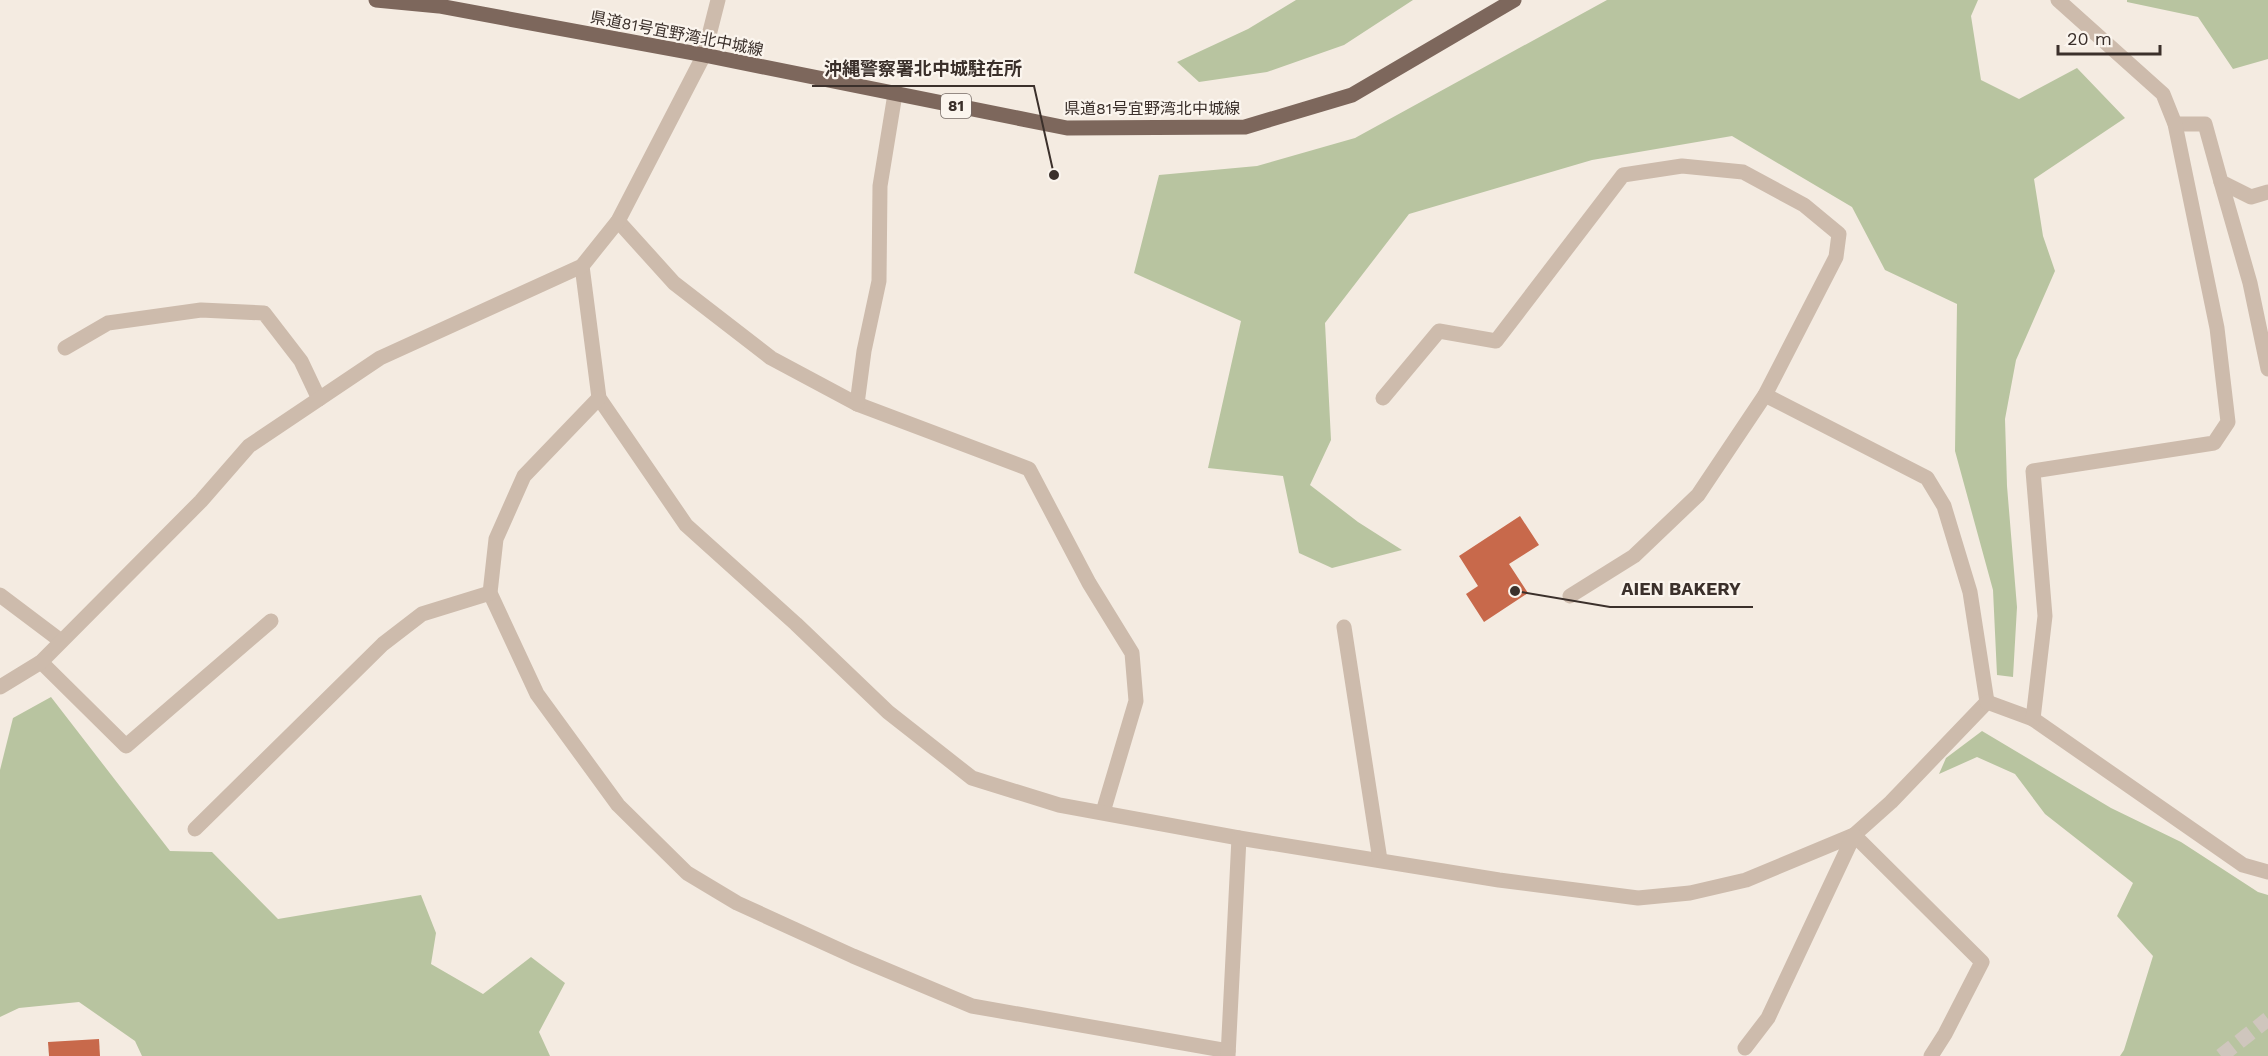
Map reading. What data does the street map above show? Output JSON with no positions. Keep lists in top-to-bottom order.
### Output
{
  "streets": {
    "main road": ["県道81号宜野湾北中城線", "81"]
  },
  "places": ["沖縄警察署北中城駐在所", "AIEN BAKERY"],
  "scale_bar": "20 m"
}
